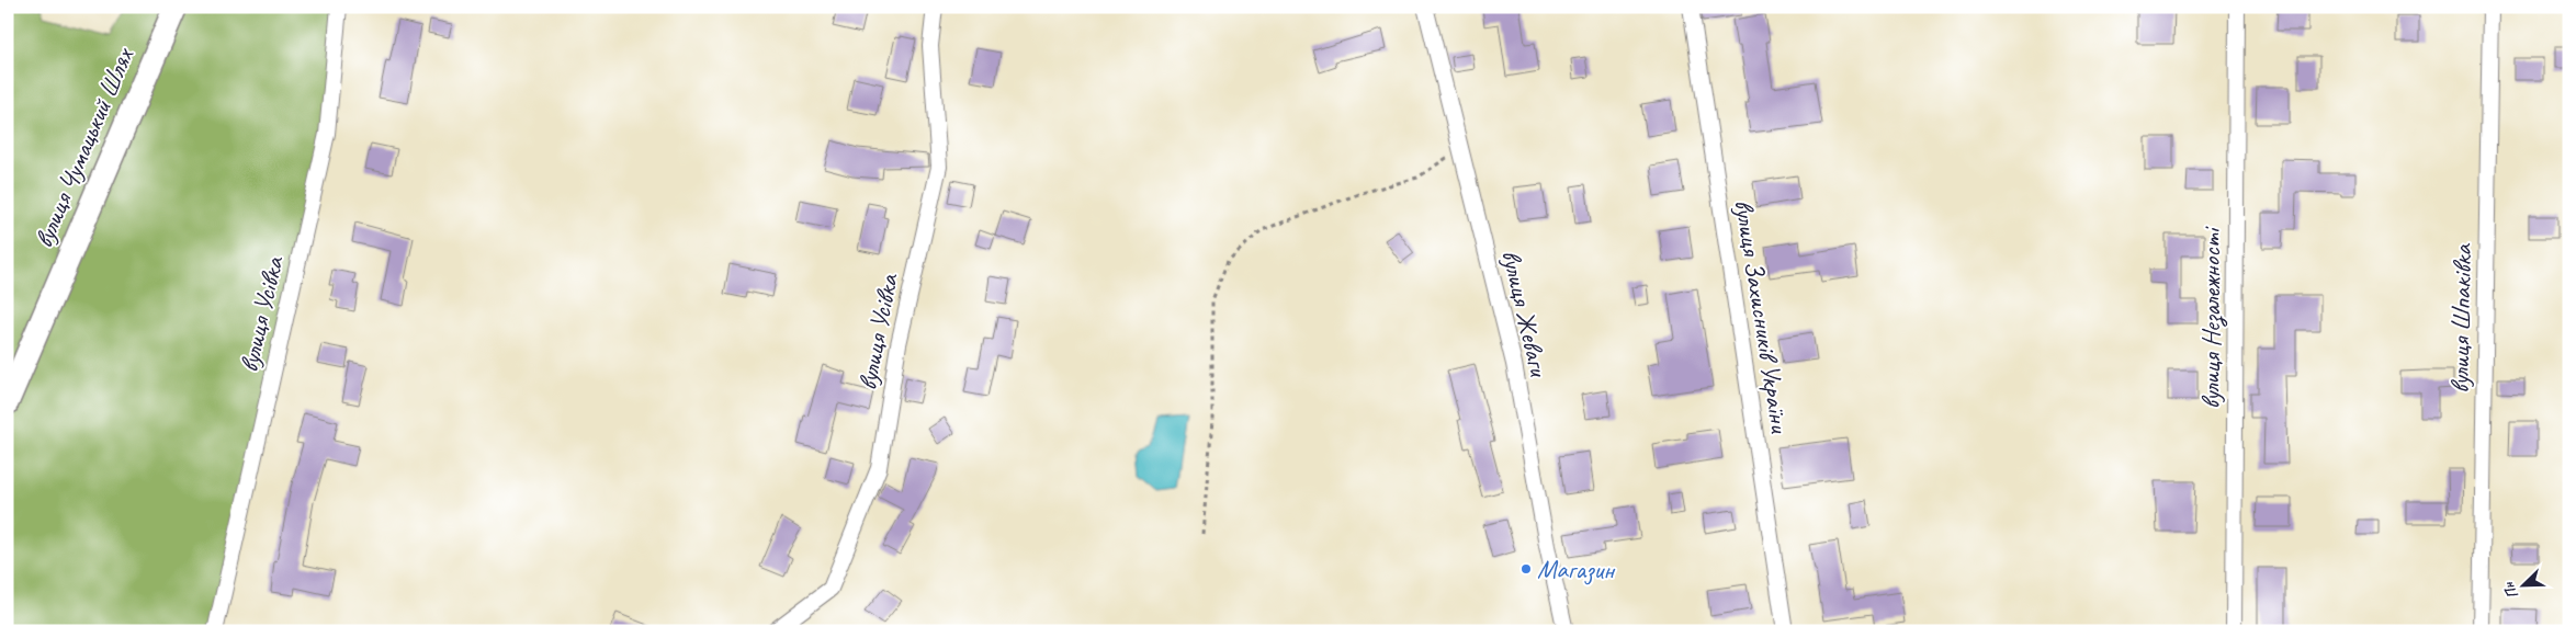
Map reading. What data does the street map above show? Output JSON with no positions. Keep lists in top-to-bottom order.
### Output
{
  "streets": {
    "main road": ["вулиця Чумацький Шлях"],
    "street": [
      "вулиця Жеваги",
      "вулиця Усівка",
      "вулиця Захисників України",
      "вулиця Незалежності",
      "вулиця Шпаківка"
    ]
  },
  "places": ["Магазин"],
  "north": "bottom left"
}
